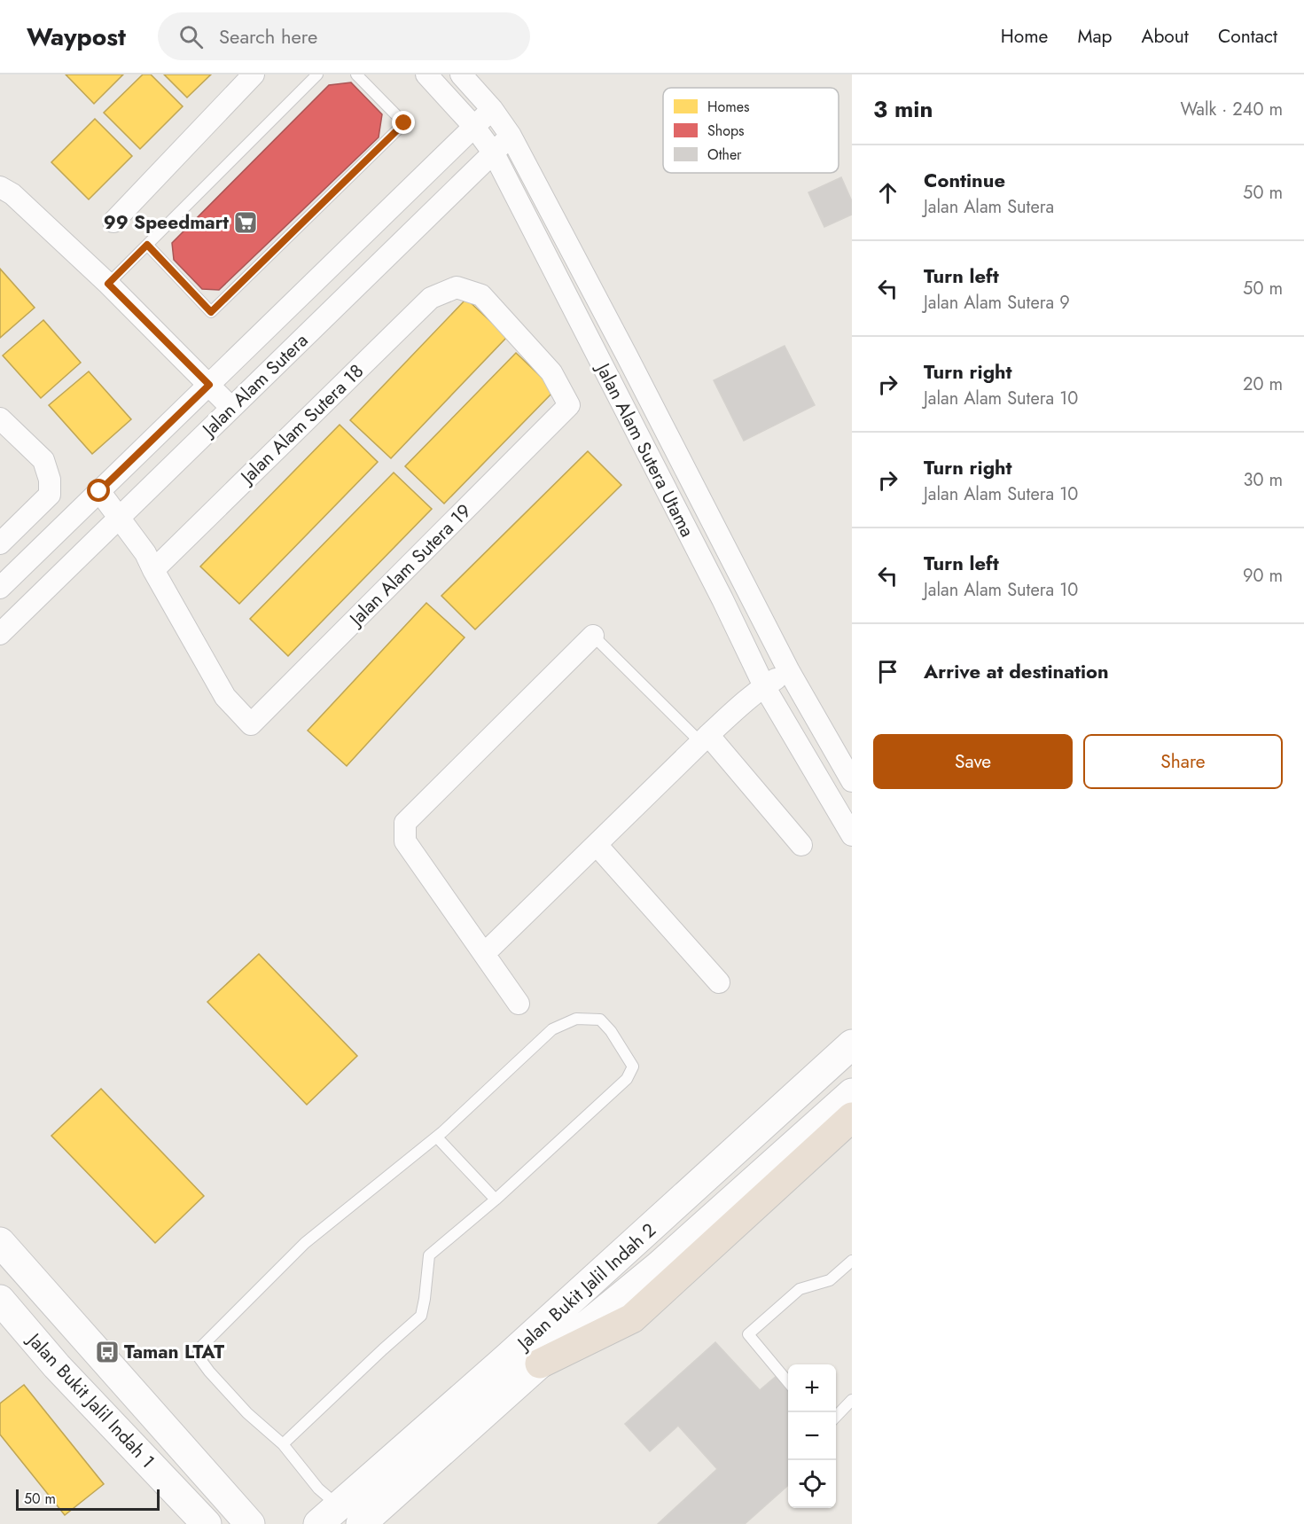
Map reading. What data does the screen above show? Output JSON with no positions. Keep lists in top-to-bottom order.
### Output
{
  "streets": {
    "street": [
      "Jalan Alam Sutera",
      "Jalan Alam Sutera 18",
      "Jalan Alam Sutera Utama",
      "Jalan Alam Sutera 19",
      "Jalan Bukit Jalil Indah 2",
      "Jalan Bukit Jalil Indah 1"
    ]
  },
  "crossings": [
    ["Jalan Alam Sutera", "Jalan Alam Sutera Utama"],
    ["Jalan Alam Sutera 18", "Jalan Alam Sutera 19"]
  ],
  "places": {
    "supermarket": ["99 Speedmart"],
    "bus stop": ["Taman LTAT"]
  },
  "legend": ["Homes", "Shops", "Other"],
  "scale_bar": "50 m",
  "page": {
    "header": "Waypost",
    "search": "Search here",
    "nav": [
      "Home",
      "Map",
      "About",
      "Contact"
    ],
    "heading": ["3 min", "Walk · 240 m"],
    "list": [
      ["Continue", "Jalan Alam Sutera", "50 m"],
      ["Turn left", "Jalan Alam Sutera 9", "50 m"],
      ["Turn right", "Jalan Alam Sutera 10", "20 m"],
      ["Turn right", "Jalan Alam Sutera 10", "30 m"],
      ["Turn left", "Jalan Alam Sutera 10", "90 m"],
      "Arrive at destination"
    ],
    "buttons": ["Save", "Share"],
    "map_buttons": ["+", "−"],
    "scale": "50 m"
  }
}
